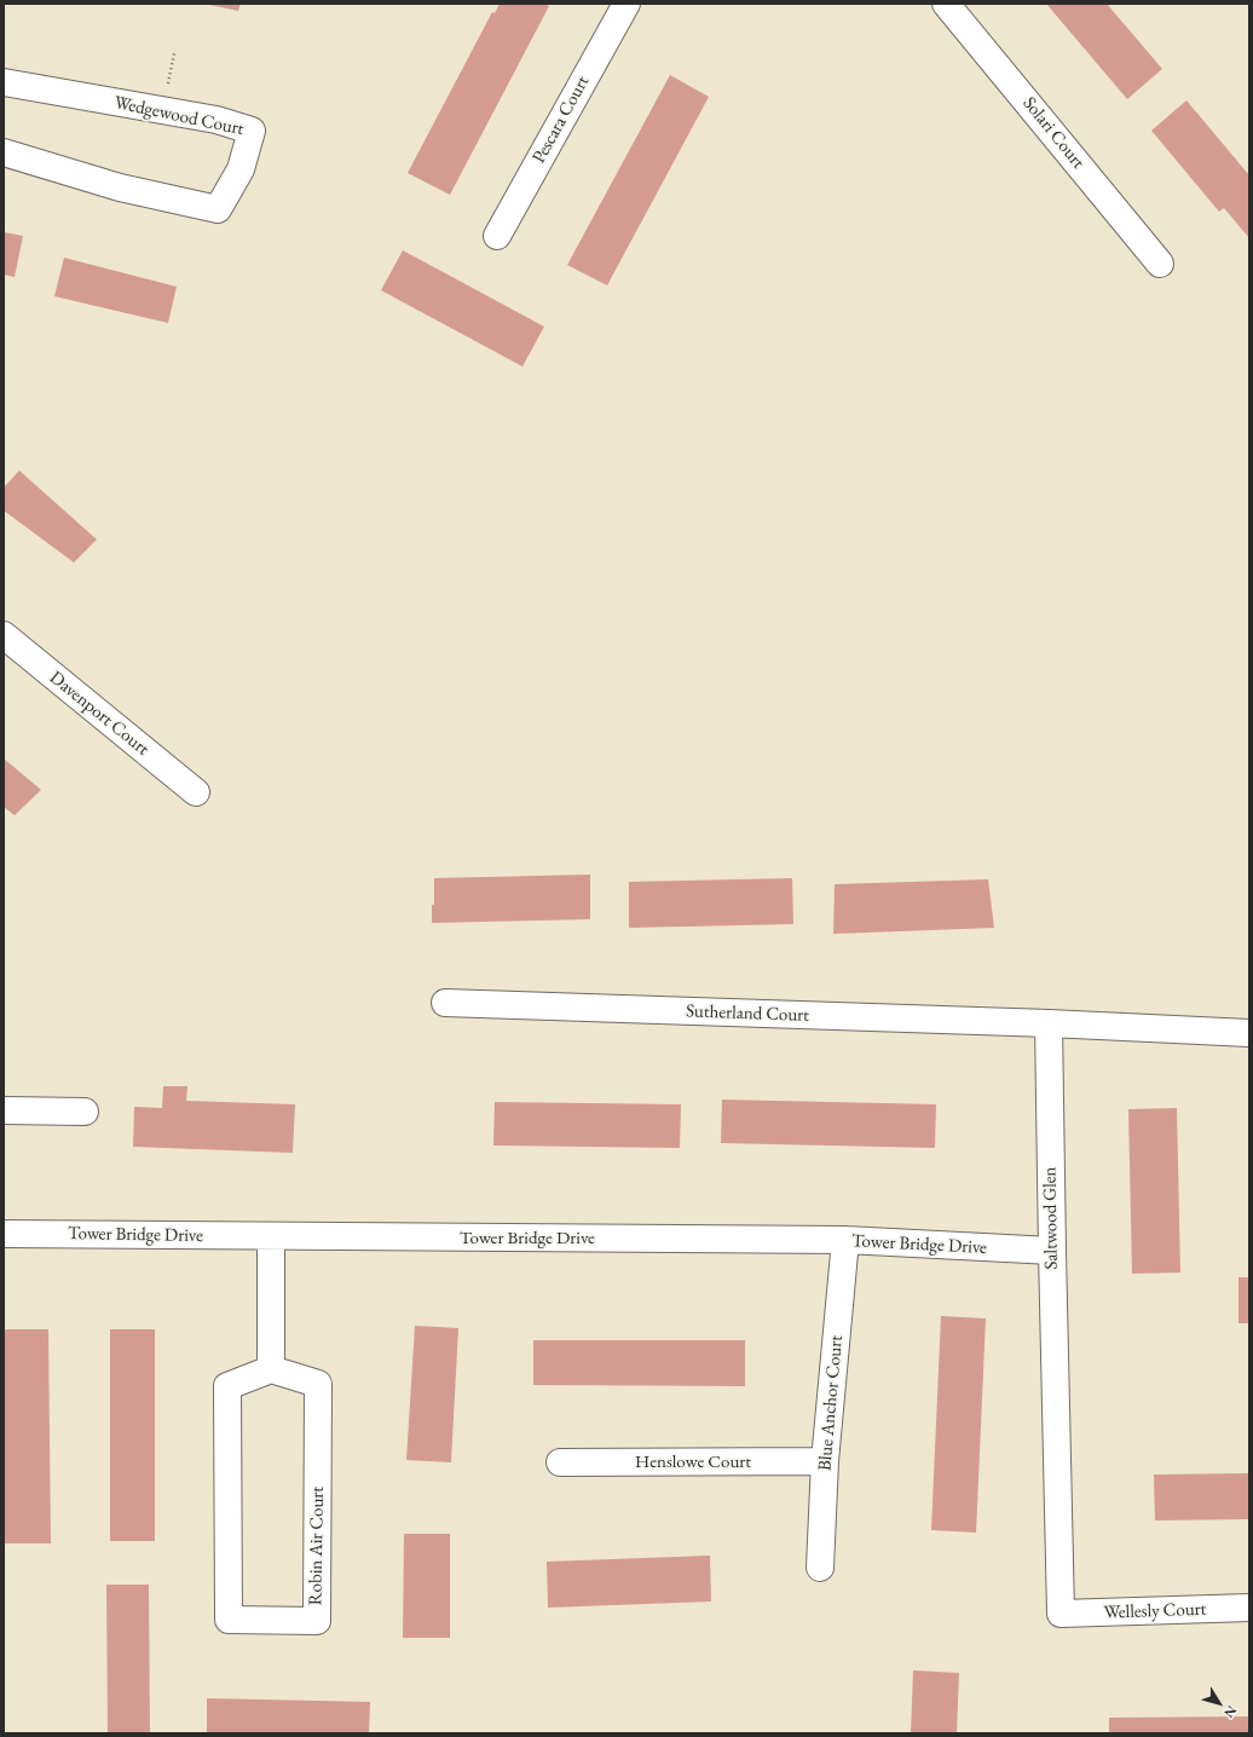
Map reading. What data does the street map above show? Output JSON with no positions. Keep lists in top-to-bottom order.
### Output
{
  "streets": {
    "street": [
      "Wedgewood Court",
      "Pescara Court",
      "Solari Court",
      "Davenport Court",
      "Sutherland Court",
      "Saltwood Glen",
      "Tower Bridge Drive",
      "Blue Anchor Court",
      "Henslowe Court",
      "Robin Air Court",
      "Wellesly Court"
    ]
  },
  "crossings": [
    ["Sutherland Court", "Saltwood Glen"],
    ["Saltwood Glen", "Tower Bridge Drive"],
    ["Saltwood Glen", "Wellesly Court"],
    ["Tower Bridge Drive", "Blue Anchor Court"],
    ["Blue Anchor Court", "Henslowe Court"]
  ],
  "north": "bottom right"
}
